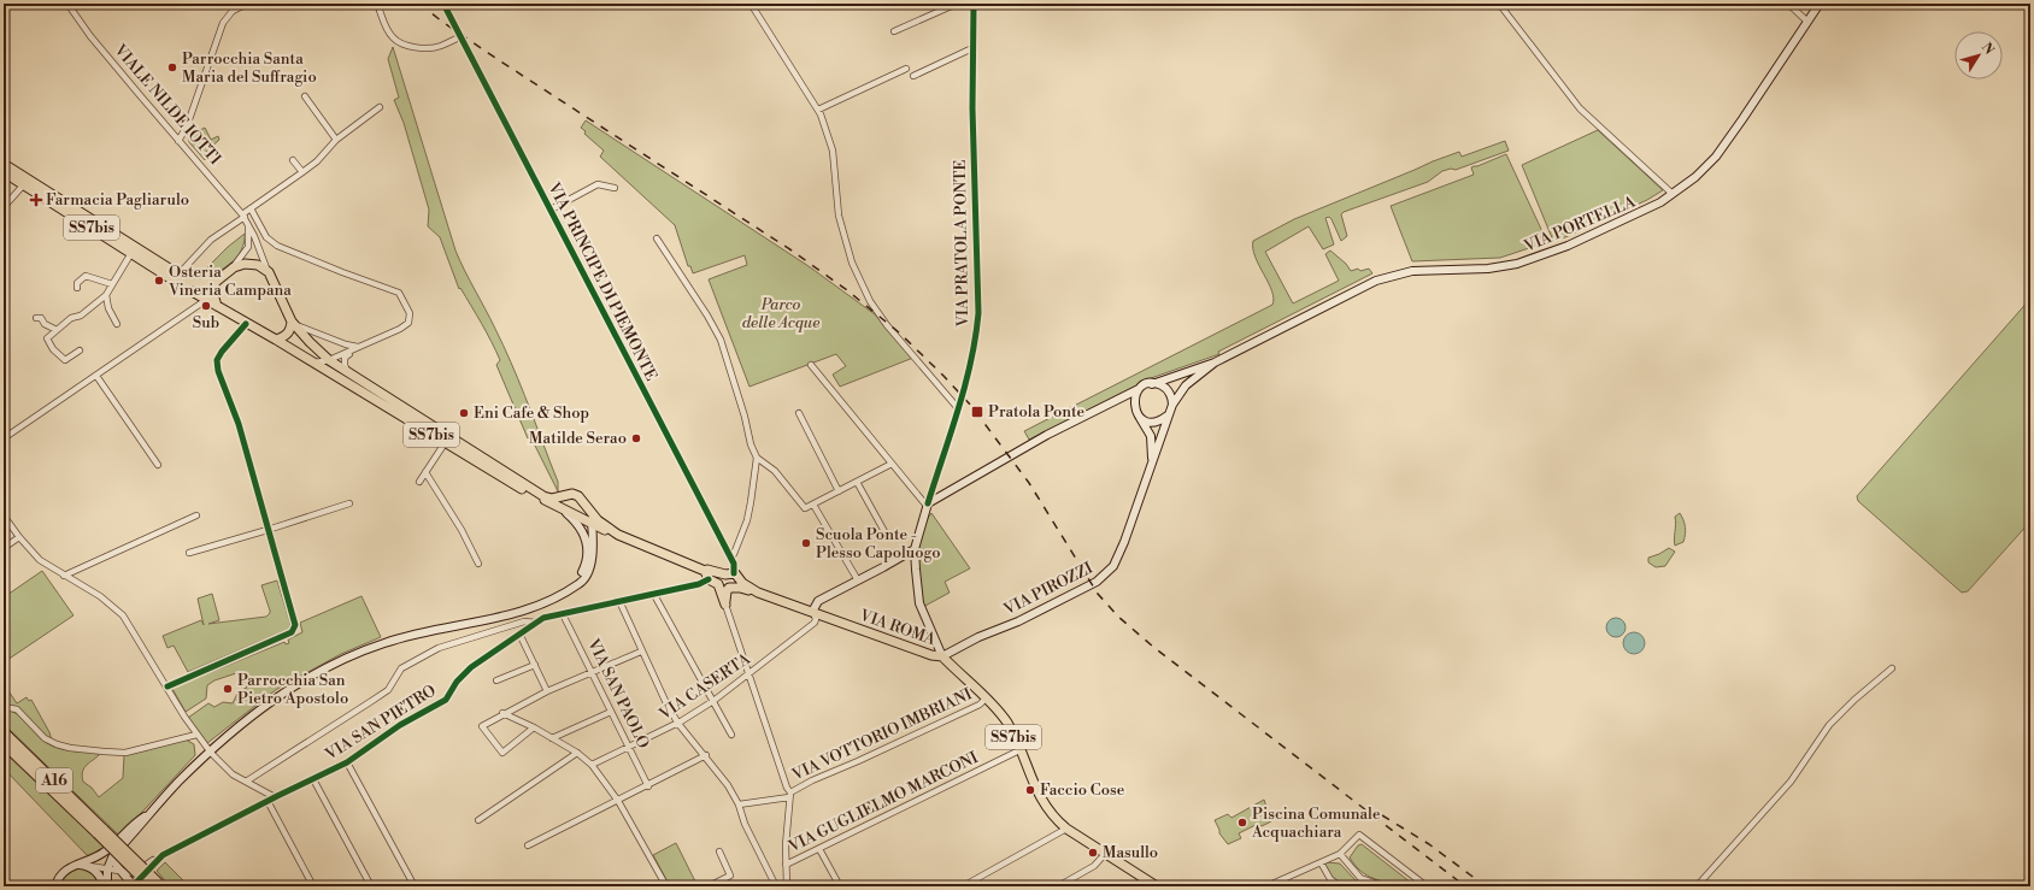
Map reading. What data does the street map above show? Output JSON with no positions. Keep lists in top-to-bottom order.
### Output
{
  "streets": {
    "highway": ["A16"],
    "main road": [
      "VIA PORTELLA",
      "SS7bis",
      "VIA PRATOLA PONTE",
      "VIA PIROZZI",
      "VIA ROMA"
    ],
    "street": [
      "VIALE NILDE IOTTI",
      "VIA PRINCIPE DI PIEMONTE",
      "VIA CASERTA",
      "VIA SAN PAOLO",
      "VIA SAN PIETRO",
      "VIA VOTTORIO IMBRIANI",
      "VIA GUGLIELMO MARCONI"
    ]
  },
  "crossings": [
    ["VIALE NILDE IOTTI", "SS7bis"],
    ["VIA PORTELLA", "VIA PRATOLA PONTE"],
    ["VIA PORTELLA", "VIA PIROZZI"],
    ["SS7bis", "VIA PRINCIPE DI PIEMONTE"],
    ["SS7bis", "VIA ROMA"],
    ["SS7bis", "VIA SAN PIETRO"],
    ["VIA PRATOLA PONTE", "VIA PIROZZI"],
    ["VIA PRATOLA PONTE", "VIA ROMA"],
    ["VIA PIROZZI", "VIA ROMA"],
    ["VIA ROMA", "VIA CASERTA"],
    ["VIA ROMA", "VIA VOTTORIO IMBRIANI"],
    ["VIA ROMA", "VIA GUGLIELMO MARCONI"],
    ["VIA CASERTA", "VIA SAN PAOLO"],
    ["VIA SAN PAOLO", "VIA SAN PIETRO"]
  ],
  "parks": ["Parco delle Acque"],
  "places": {
    "other": [
      "Parrocchia Santa Maria del Suffragio",
      "Osteria Vineria Campana",
      "Sub",
      "Eni Cafe & Shop",
      "Matilde Serao",
      "Scuola Ponte - Plesso Capoluogo",
      "Parrocchia San Pietro Apostolo",
      "Faccio Cose",
      "Piscina Comunale Acquachiara",
      "Masullo"
    ],
    "health": ["Farmacia Pagliarulo"],
    "transit": ["Pratola Ponte"]
  },
  "north": "top right"
}
